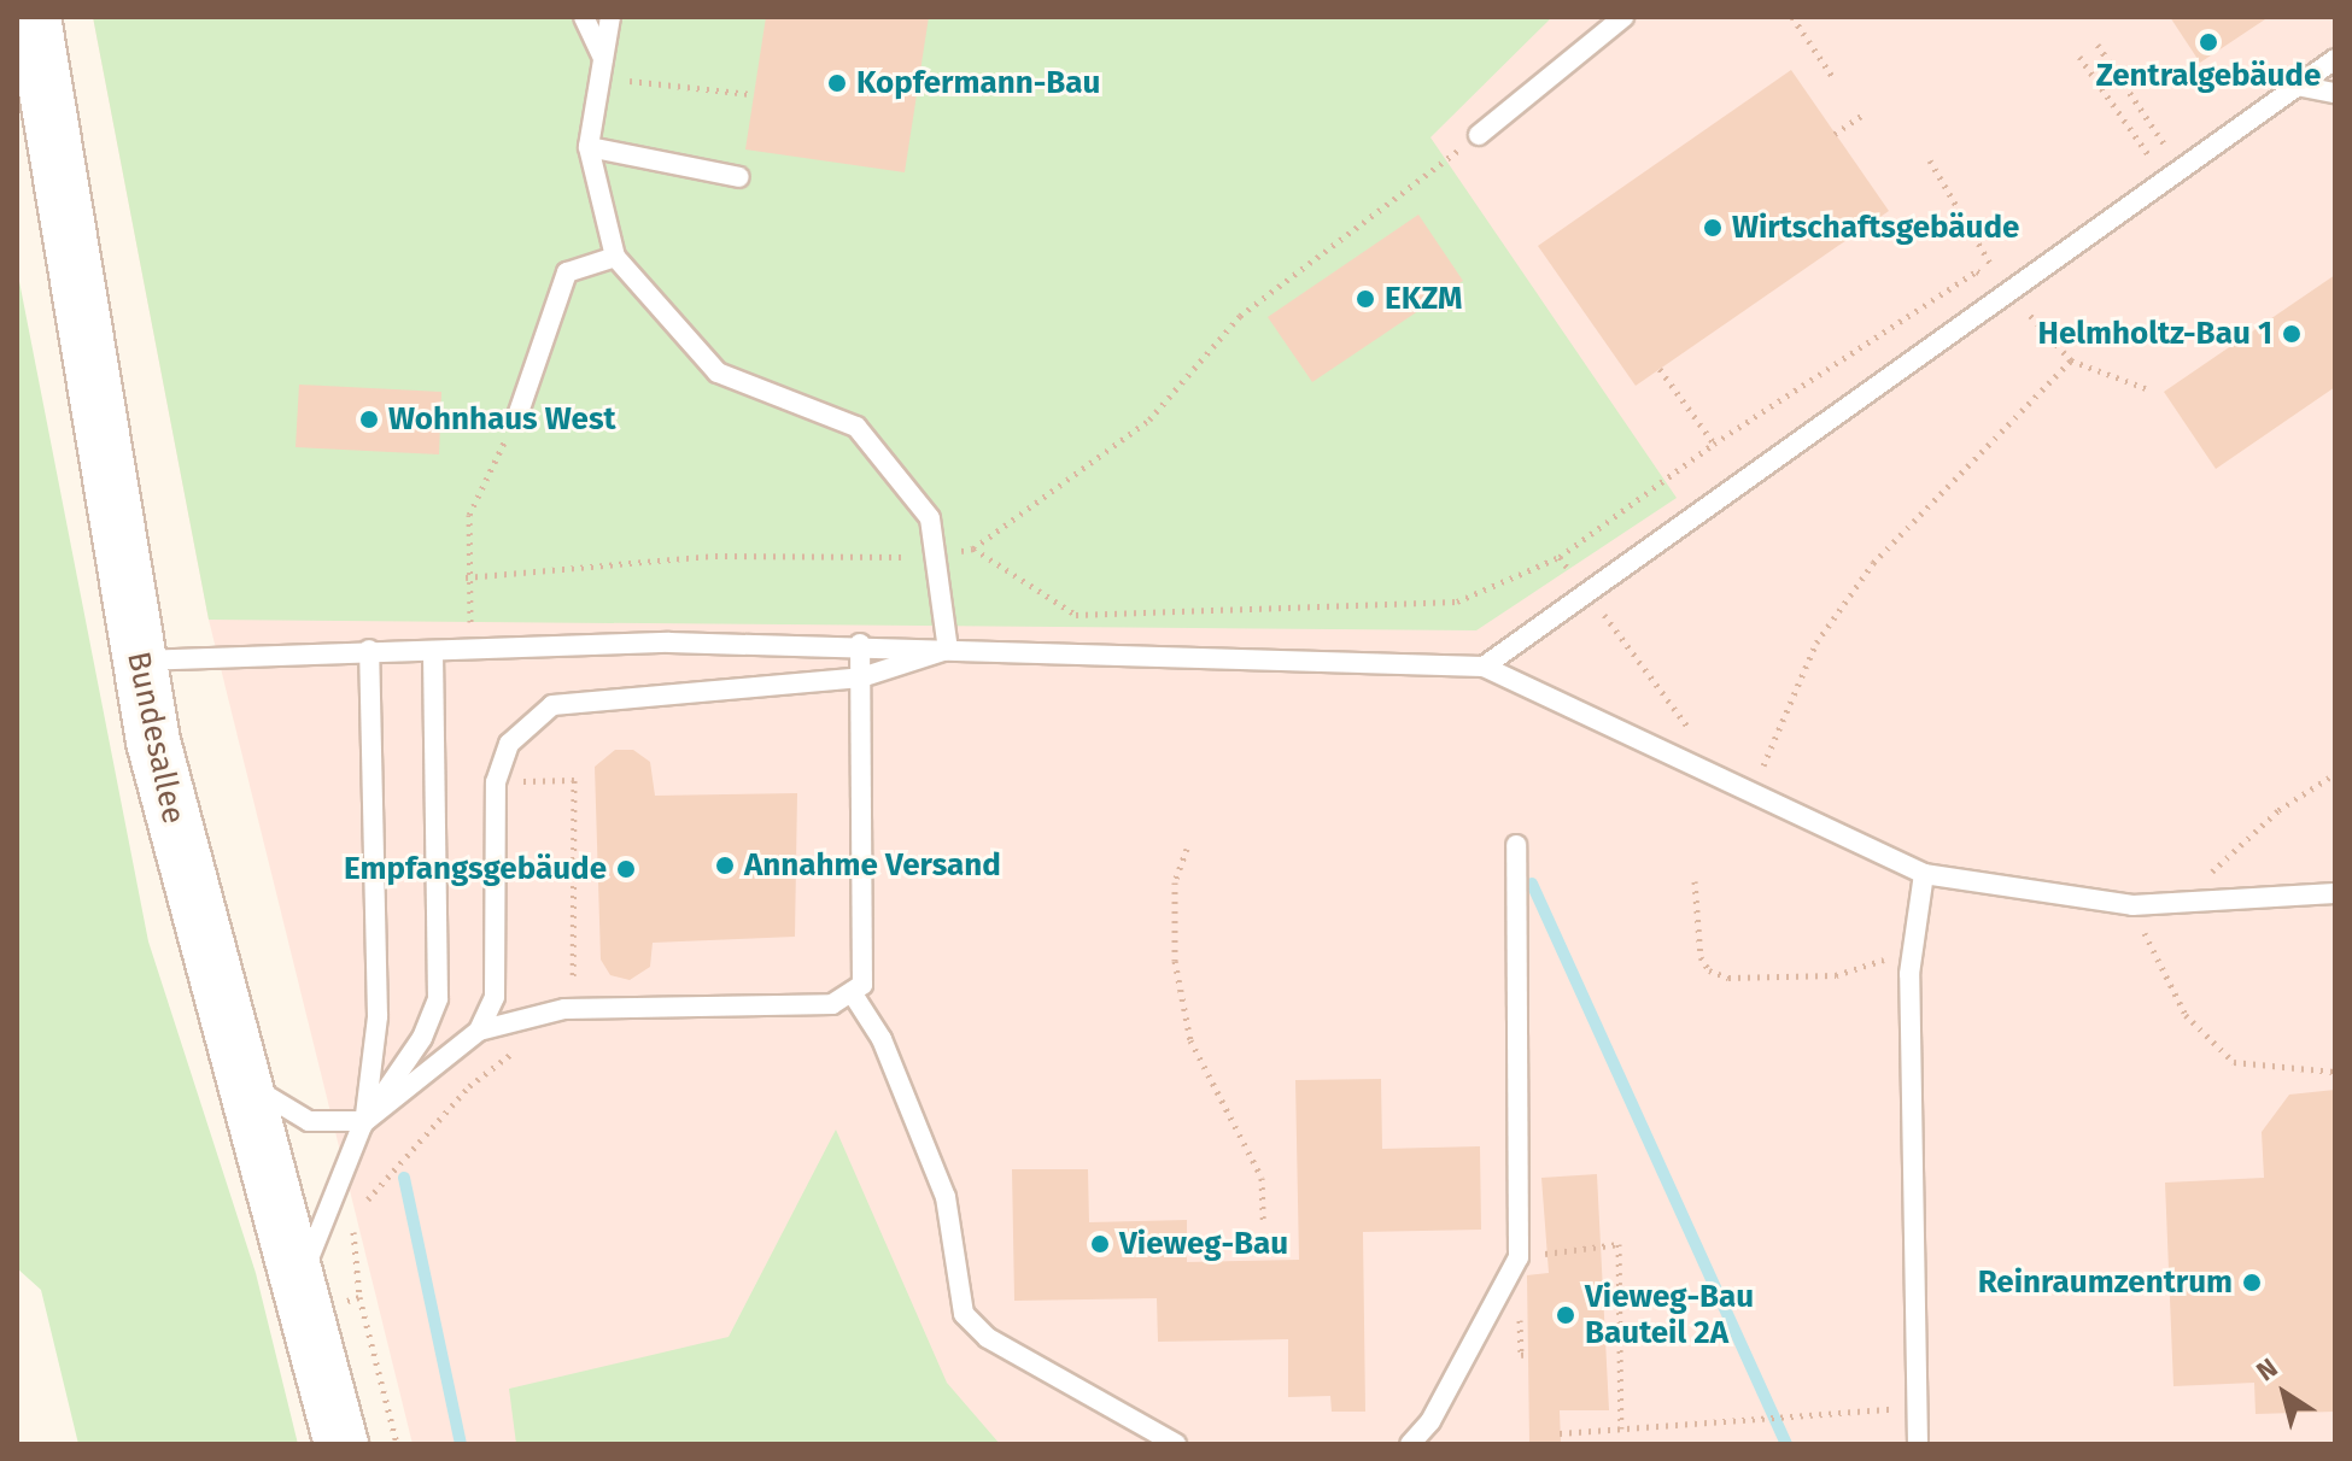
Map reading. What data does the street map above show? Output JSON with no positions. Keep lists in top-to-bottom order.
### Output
{
  "streets": {
    "main road": ["Bundesallee"]
  },
  "places": [
    "Zentralgebäude",
    "Kopfermann-Bau",
    "Wirtschaftsgebäude",
    "EKZM",
    "Helmholtz-Bau 1",
    "Wohnhaus West",
    "Annahme Versand",
    "Empfangsgebäude",
    "Vieweg-Bau",
    "Reinraumzentrum",
    "Vieweg-Bau Bauteil 2A"
  ],
  "north": "top left"
}
